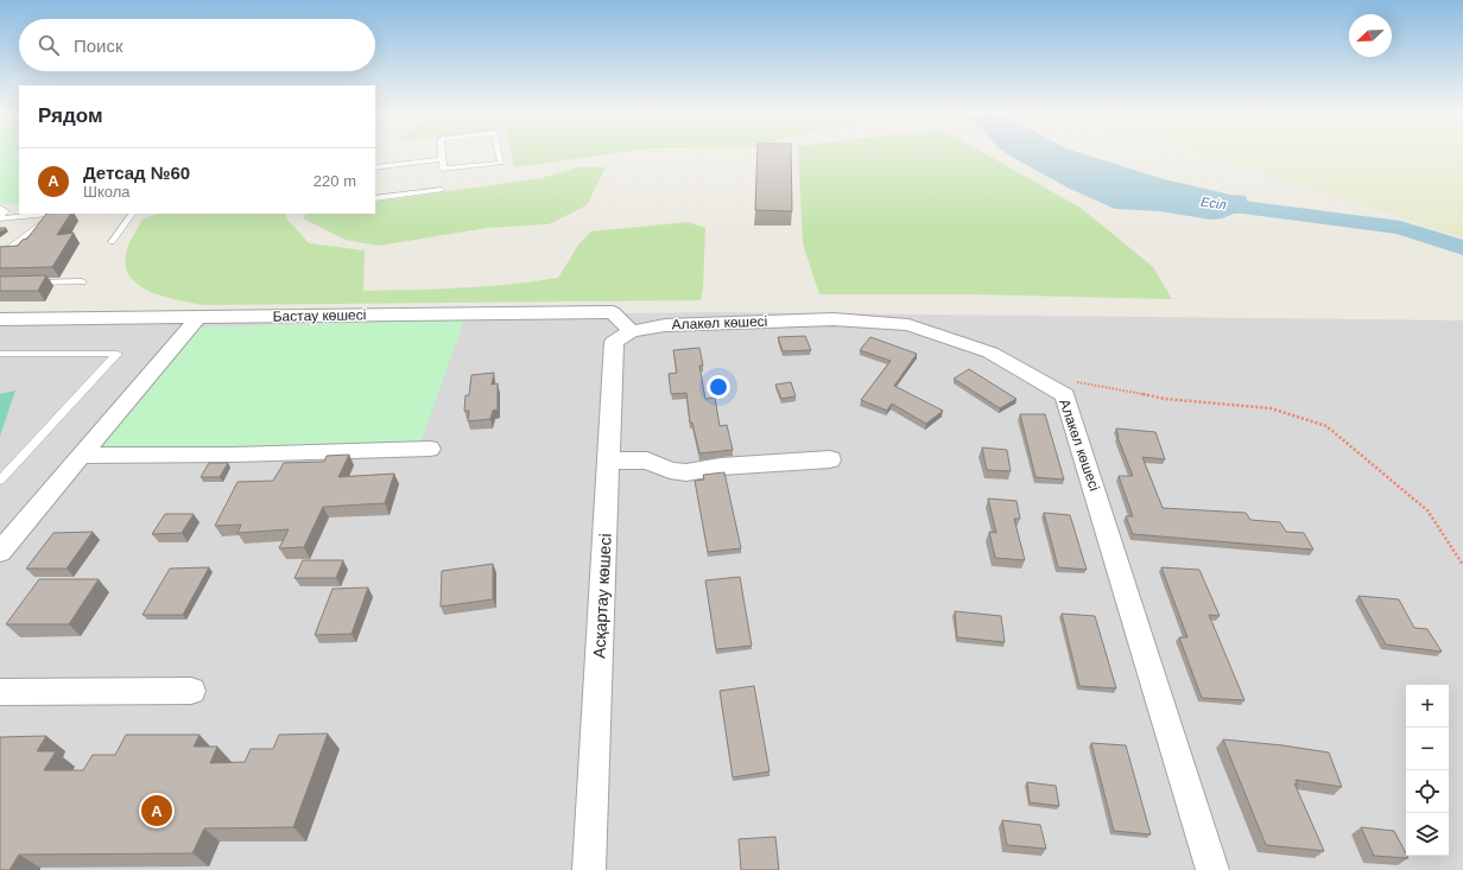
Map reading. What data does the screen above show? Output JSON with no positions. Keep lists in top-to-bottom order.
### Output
{
  "streets": {
    "street": ["Бастау көшесі", "Алакөл көшесі", "Асқартау көшесі"]
  },
  "crossings": [
    ["Бастау көшесі", "Алакөл көшесі"],
    ["Бастау көшесі", "Асқартау көшесі"],
    ["Алакөл көшесі", "Асқартау көшесі"]
  ],
  "water": ["Есіл"],
  "north": "bottom left",
  "page": {
    "search": "Поиск",
    "heading": "Рядом",
    "list": [
      {
        "mark": "A",
        "name": "Детсад №60",
        "note": "Школа",
        "value": "220 m"
      }
    ],
    "map_buttons": ["+", "−"],
    "pins": "A"
  }
}
